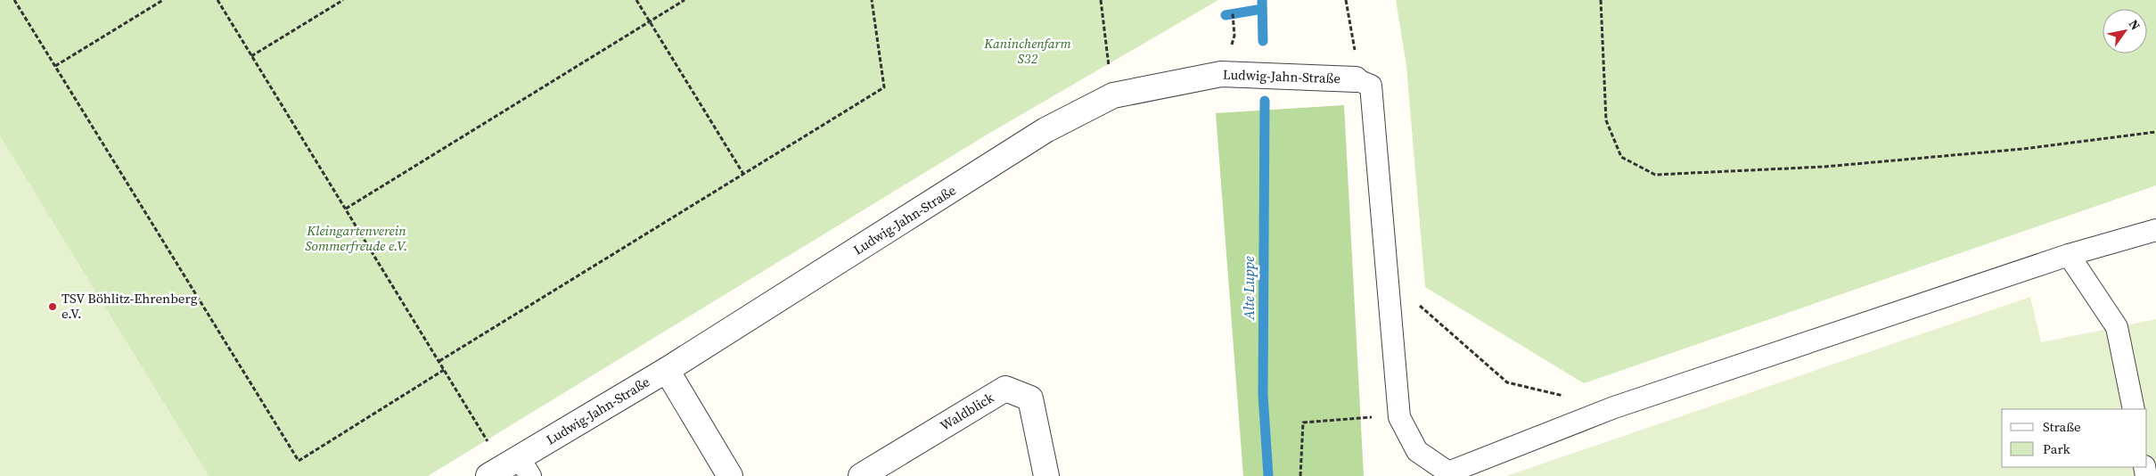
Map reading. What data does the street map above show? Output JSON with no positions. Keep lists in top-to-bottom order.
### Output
{
  "streets": {
    "street": ["Ludwig-Jahn-Straße", "Waldblick"]
  },
  "water": ["Alte Luppe"],
  "parks": ["Kaninchenfarm S32", "Kleingartenverein Sommerfreude e.V."],
  "places": ["TSV Böhlitz-Ehrenberg e.V."],
  "legend": ["Straße", "Park"],
  "north": "top right"
}
